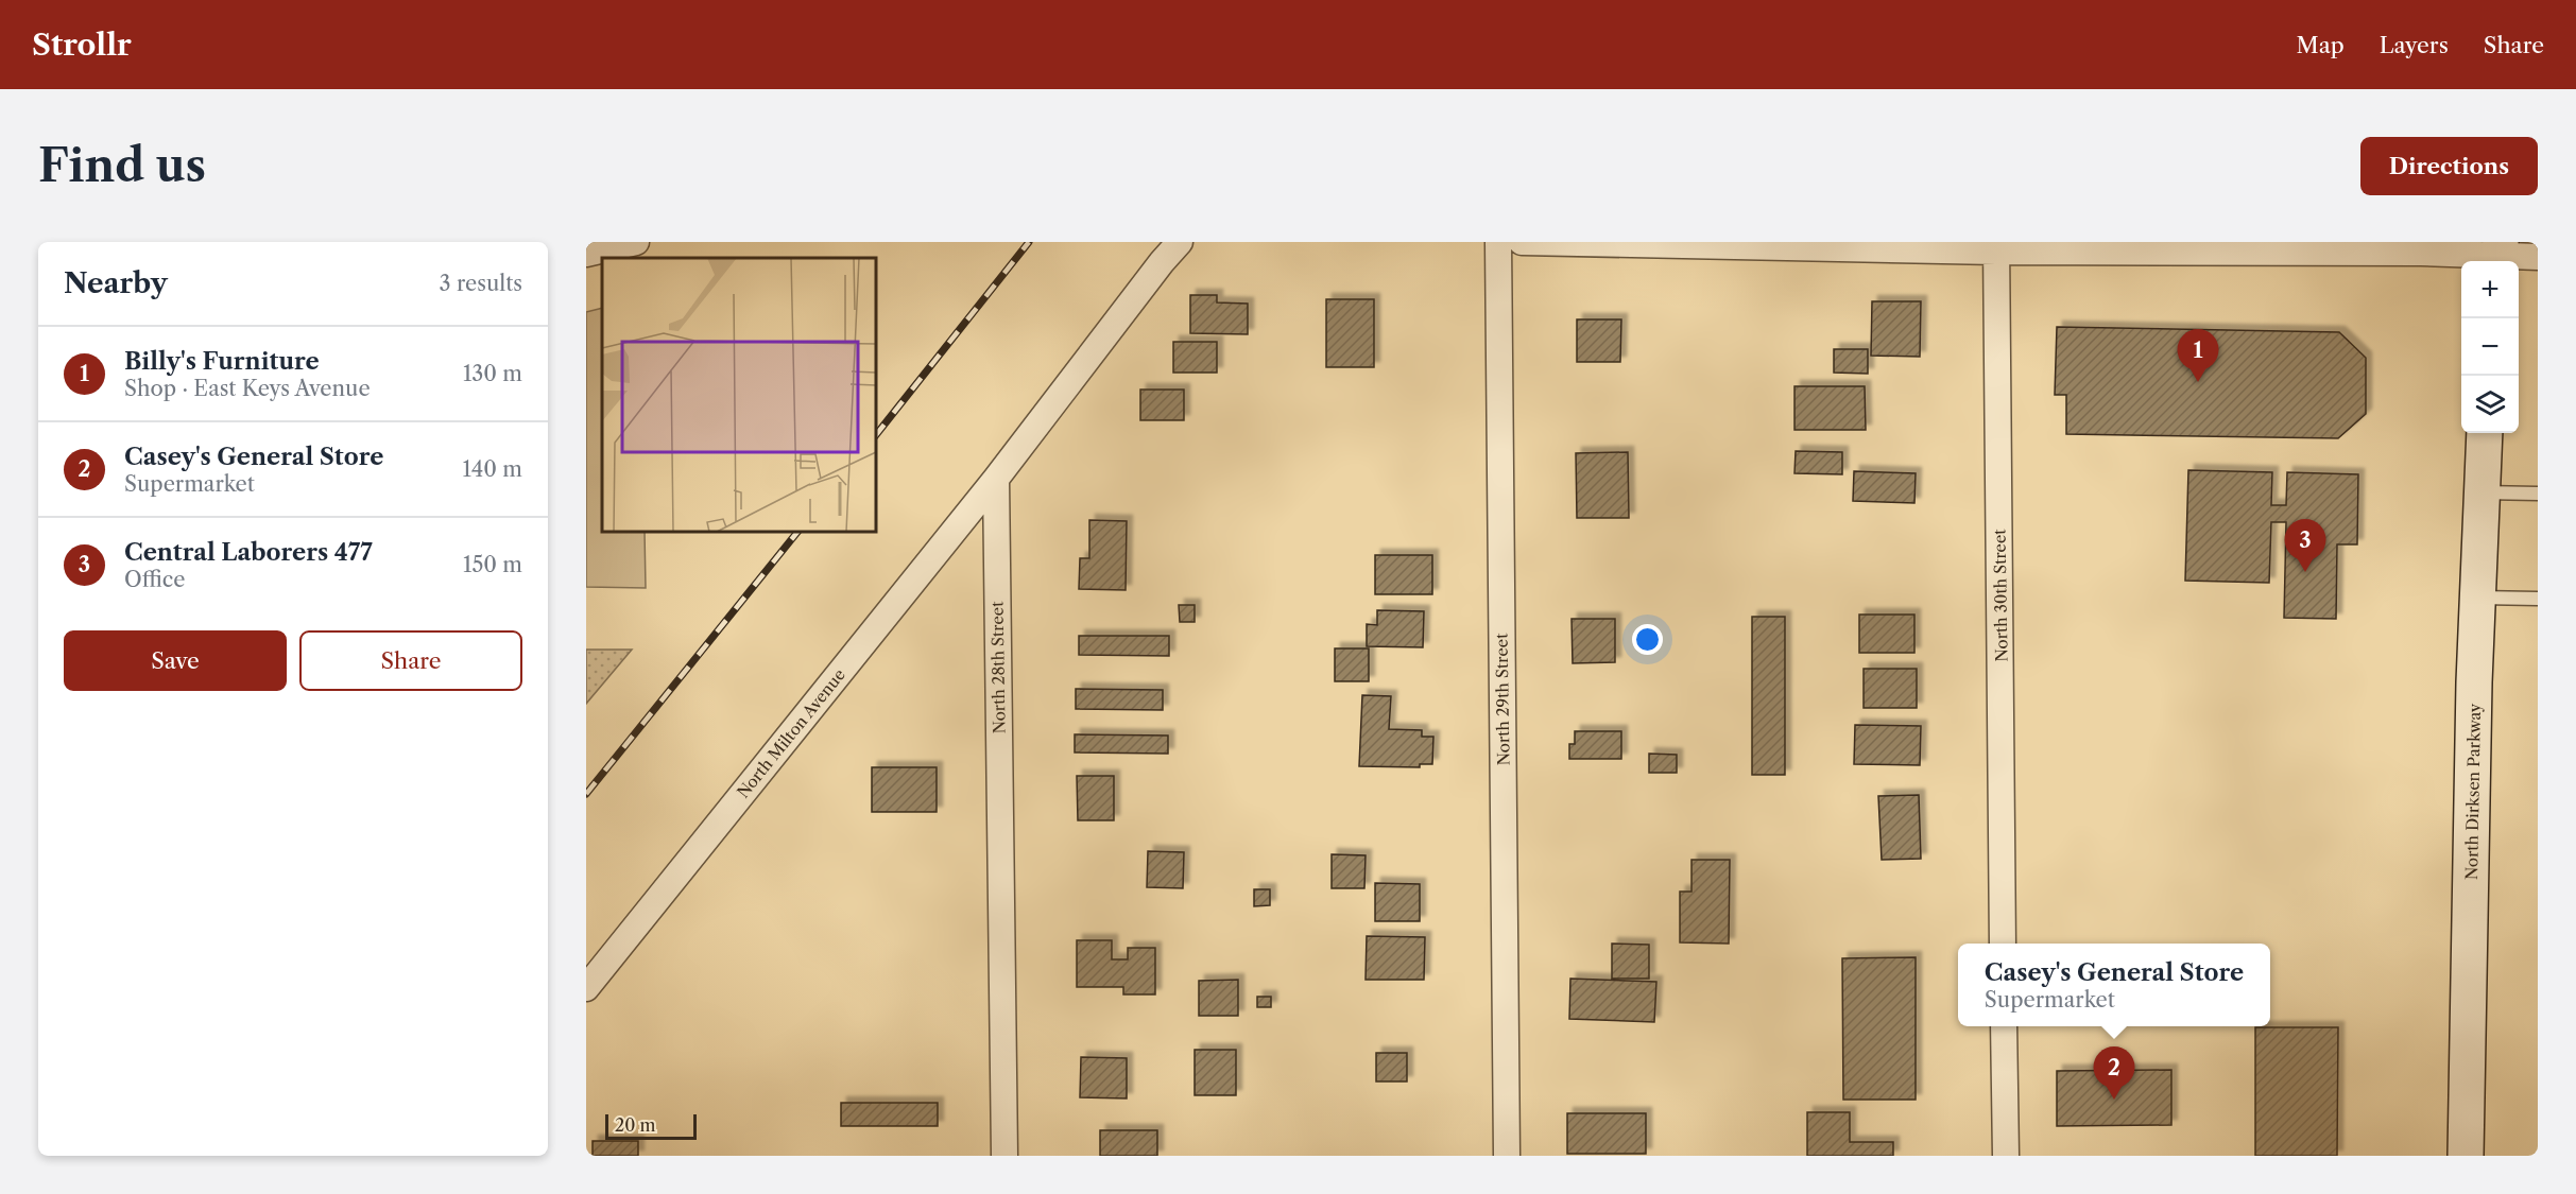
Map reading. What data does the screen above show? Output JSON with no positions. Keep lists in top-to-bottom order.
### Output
{
  "streets": {
    "main road": ["North Dirksen Parkway"],
    "street": [
      "North 30th Street",
      "North 28th Street",
      "North 29th Street",
      "North Milton Avenue"
    ]
  },
  "crossings": [
    ["North 28th Street", "North Milton Avenue"]
  ],
  "scale_bar": "20 m",
  "page": {
    "header": "Strollr",
    "nav": ["Map", "Layers", "Share"],
    "buttons": [
      "Directions",
      ["Save", "Share"]
    ],
    "title": "Find us",
    "heading": ["Nearby", "3 results"],
    "map_buttons": ["+", "−"],
    "list": [
      {
        "mark": "1",
        "name": "Billy's Furniture",
        "note": "Shop · East Keys Avenue",
        "value": "130 m"
      },
      {
        "mark": "2",
        "name": "Casey's General Store",
        "note": "Supermarket",
        "value": "140 m"
      },
      {
        "mark": "3",
        "name": "Central Laborers 477",
        "note": "Office",
        "value": "150 m"
      }
    ],
    "pins": ["1", "3", "2"],
    "popup": ["Casey's General Store", "Supermarket"],
    "scale": "20 m"
  }
}
